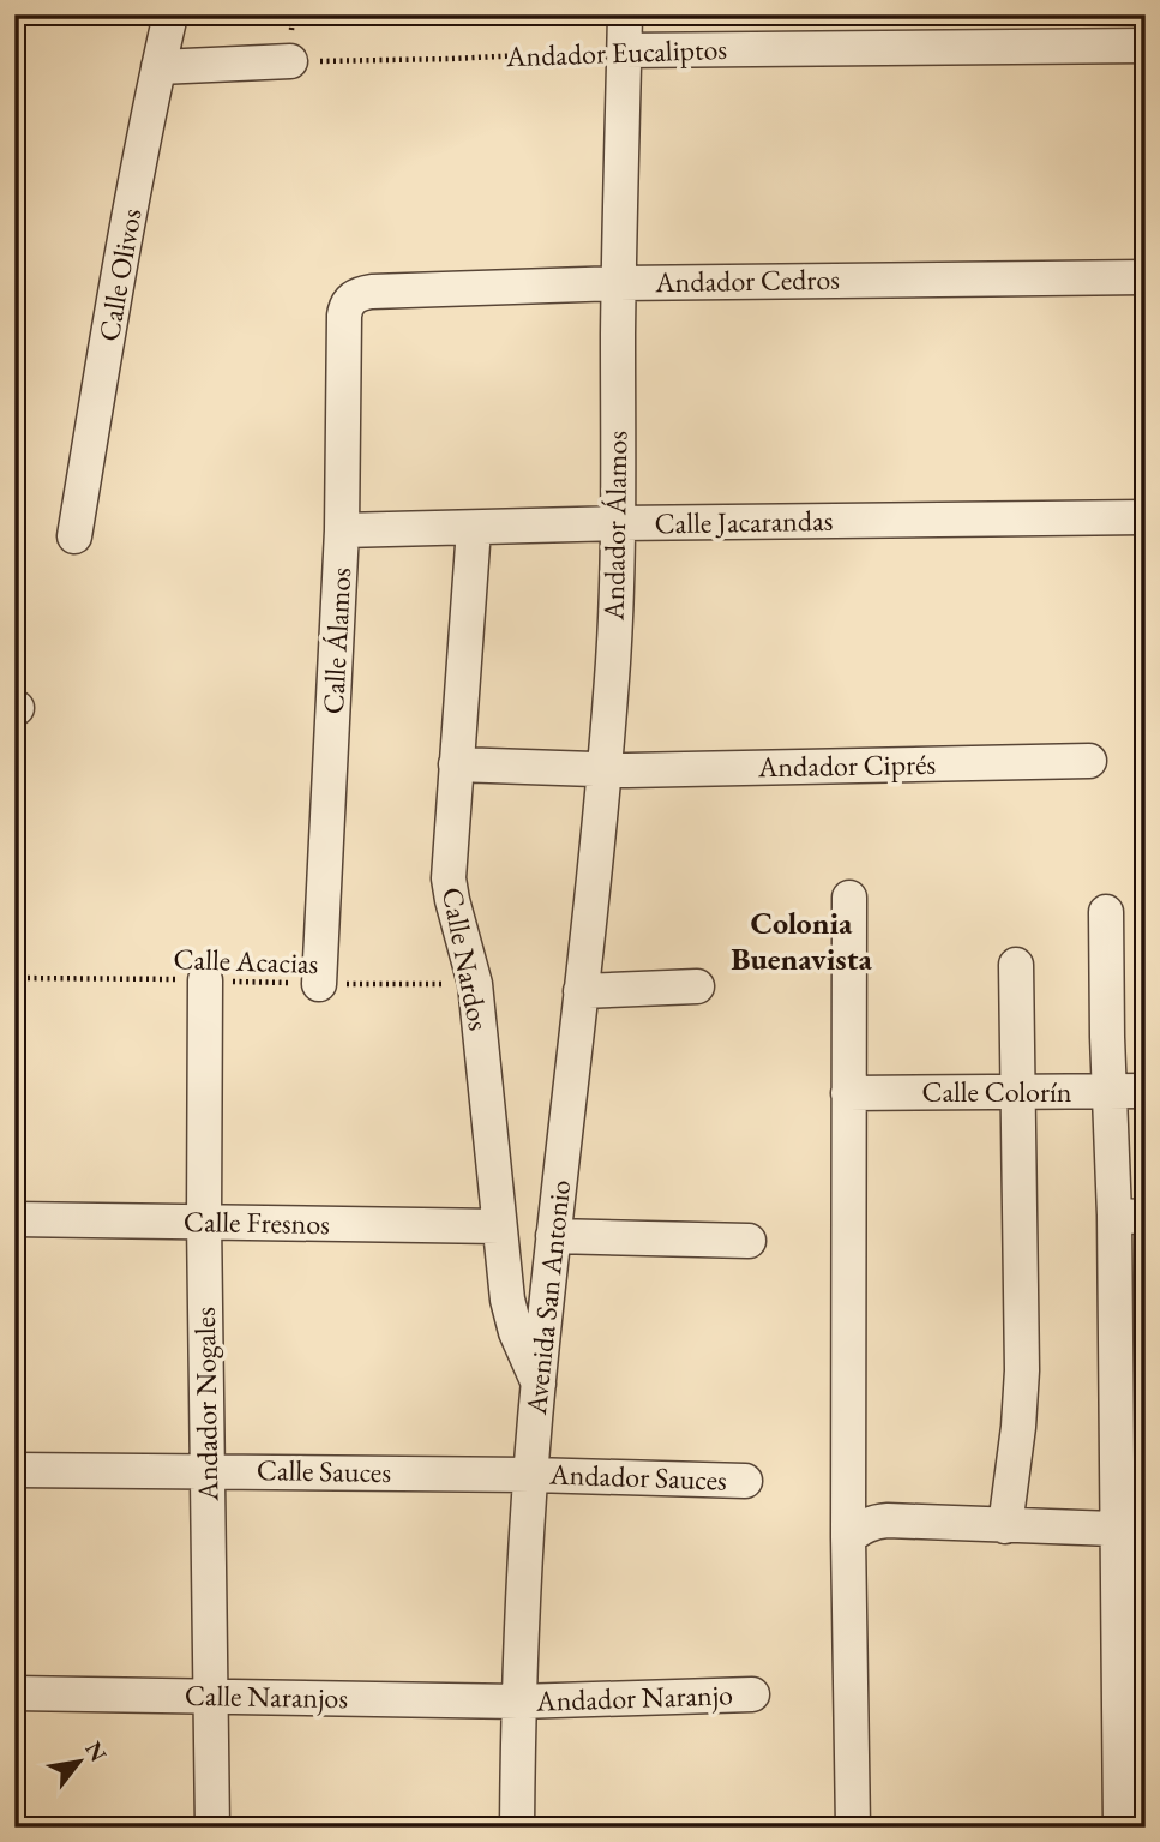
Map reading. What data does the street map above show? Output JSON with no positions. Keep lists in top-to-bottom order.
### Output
{
  "streets": {
    "street": [
      "Andador Eucaliptos",
      "Calle Olivos",
      "Andador Cedros",
      "Calle Jacarandas",
      "Andador Álamos",
      "Calle Álamos",
      "Andador Ciprés",
      "Calle Nardos",
      "Calle Colorín",
      "Calle Fresnos",
      "Avenida San Antonio",
      "Andador Nogales",
      "Calle Sauces",
      "Andador Sauces",
      "Calle Naranjos",
      "Andador Naranjo"
    ],
    "path": ["Calle Acacias"]
  },
  "crossings": [
    ["Andador Cedros", "Andador Álamos"],
    ["Andador Cedros", "Calle Álamos"],
    ["Calle Jacarandas", "Andador Álamos"],
    ["Calle Jacarandas", "Calle Álamos"],
    ["Calle Jacarandas", "Calle Nardos"],
    ["Andador Álamos", "Andador Ciprés"],
    ["Andador Álamos", "Avenida San Antonio"],
    ["Calle Álamos", "Calle Acacias"],
    ["Andador Ciprés", "Calle Nardos"],
    ["Andador Ciprés", "Avenida San Antonio"],
    ["Calle Nardos", "Calle Acacias"],
    ["Calle Nardos", "Calle Fresnos"],
    ["Calle Nardos", "Avenida San Antonio"],
    ["Calle Acacias", "Andador Nogales"],
    ["Calle Fresnos", "Andador Nogales"],
    ["Avenida San Antonio", "Calle Sauces"],
    ["Avenida San Antonio", "Andador Sauces"],
    ["Avenida San Antonio", "Calle Naranjos"],
    ["Avenida San Antonio", "Andador Naranjo"],
    ["Andador Nogales", "Calle Sauces"],
    ["Andador Nogales", "Calle Naranjos"],
    ["Calle Sauces", "Andador Sauces"],
    ["Calle Naranjos", "Andador Naranjo"]
  ],
  "districts": ["Colonia Buenavista"],
  "north": "top right"
}
